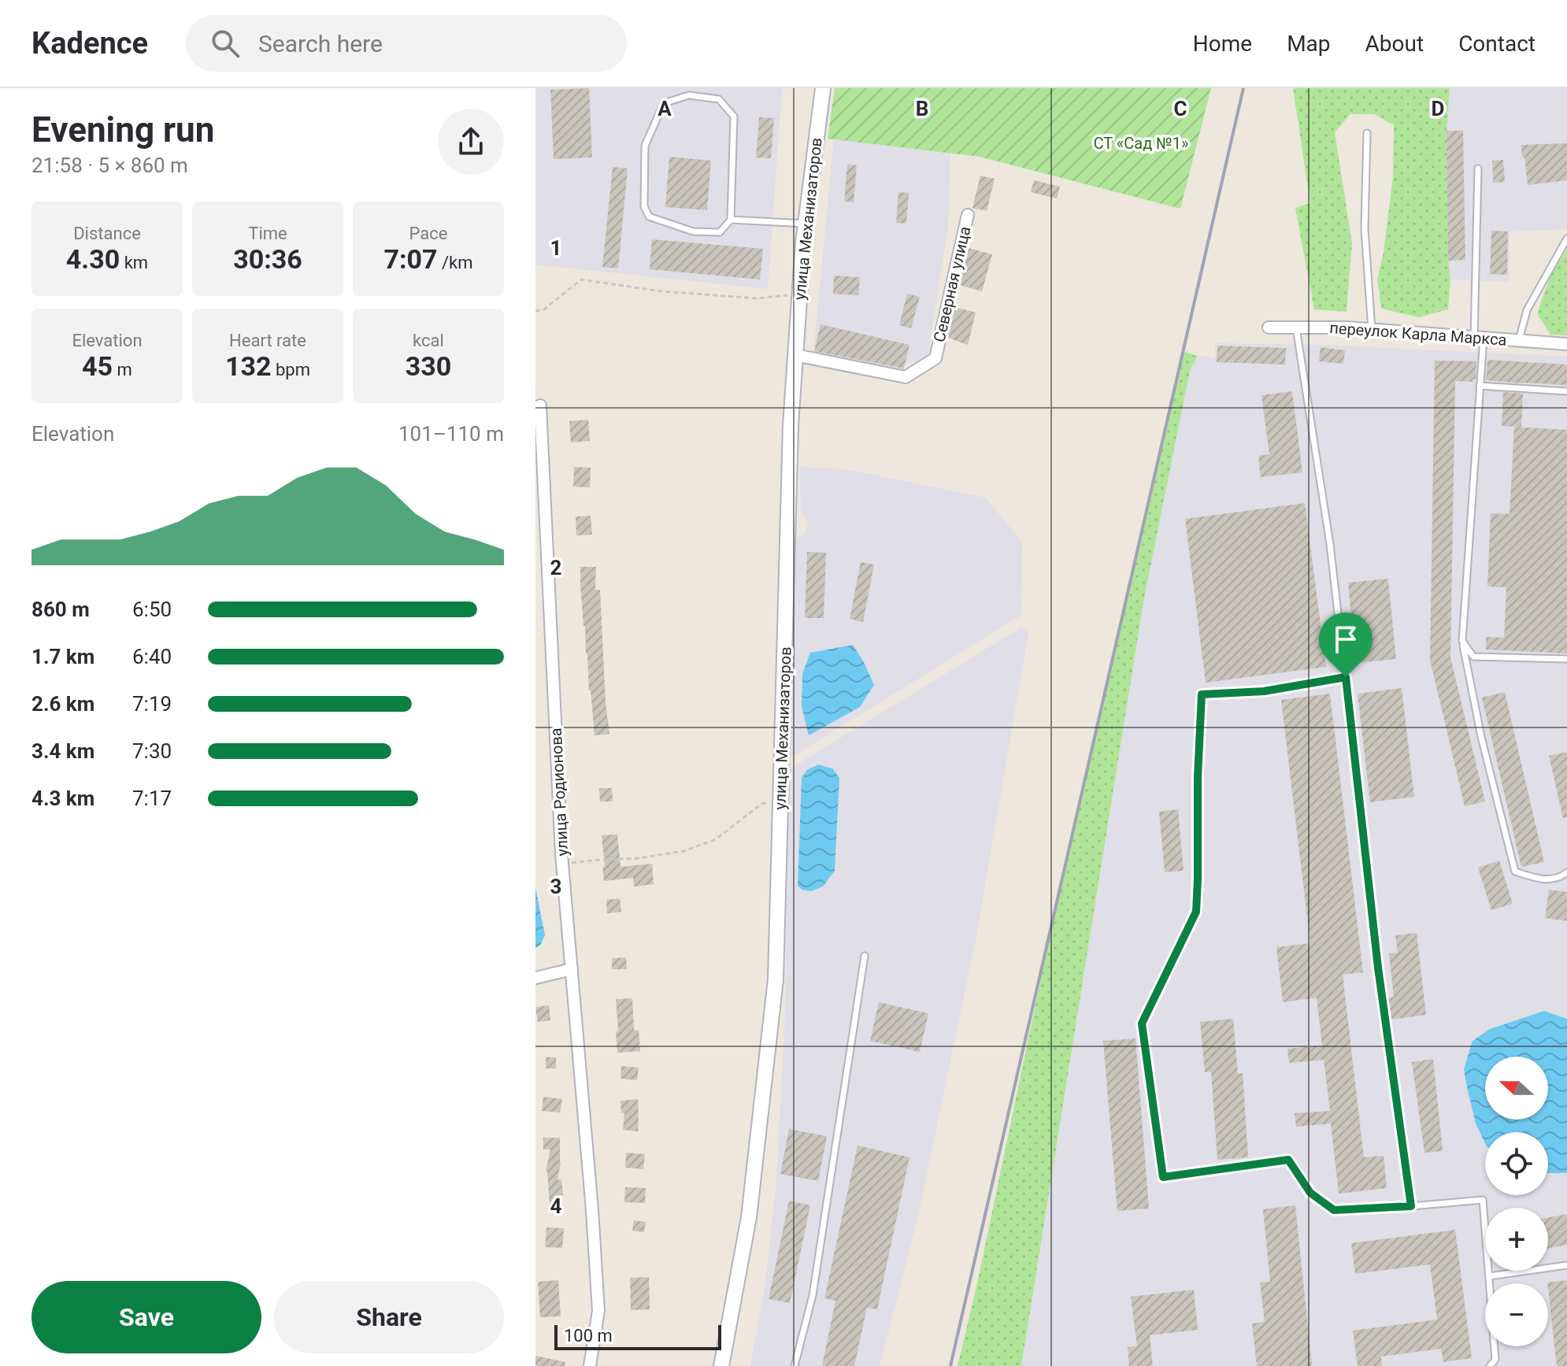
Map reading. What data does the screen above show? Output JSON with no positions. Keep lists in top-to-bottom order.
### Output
{
  "streets": {
    "street": [
      "улица Механизаторов",
      "Северная улица",
      "переулок Карла Маркса",
      "улица Родионова"
    ]
  },
  "crossings": [
    ["улица Механизаторов", "Северная улица"]
  ],
  "parks": ["СТ «Сад №1»"],
  "scale_bar": "100 m",
  "north": "left",
  "page": {
    "header": "Kadence",
    "search": "Search here",
    "nav": [
      "Home",
      "Map",
      "About",
      "Contact"
    ],
    "heading": ["Evening run", "21:58 · 5 × 860 m"],
    "stats": [
      ["Distance", "4.30 km"],
      ["Time", "30:36"],
      ["Pace", "7:07 /km"],
      ["Elevation", "45 m"],
      ["Heart rate", "132 bpm"],
      ["kcal", "330"]
    ],
    "chart": ["Elevation", "101–110 m"],
    "list": [
      {
        "name": "860 m",
        "note": "6:50"
      },
      {
        "name": "1.7 km",
        "note": "6:40"
      },
      {
        "name": "2.6 km",
        "note": "7:19"
      },
      {
        "name": "3.4 km",
        "note": "7:30"
      },
      {
        "name": "4.3 km",
        "note": "7:17"
      }
    ],
    "map_buttons": ["+", "−"],
    "buttons": ["Save", "Share"],
    "scale": "100 m"
  },
  "grid": {
    "columns": [
      "A",
      "B",
      "C",
      "D"
    ],
    "rows": [
      "1",
      "2",
      "3",
      "4"
    ]
  }
}
